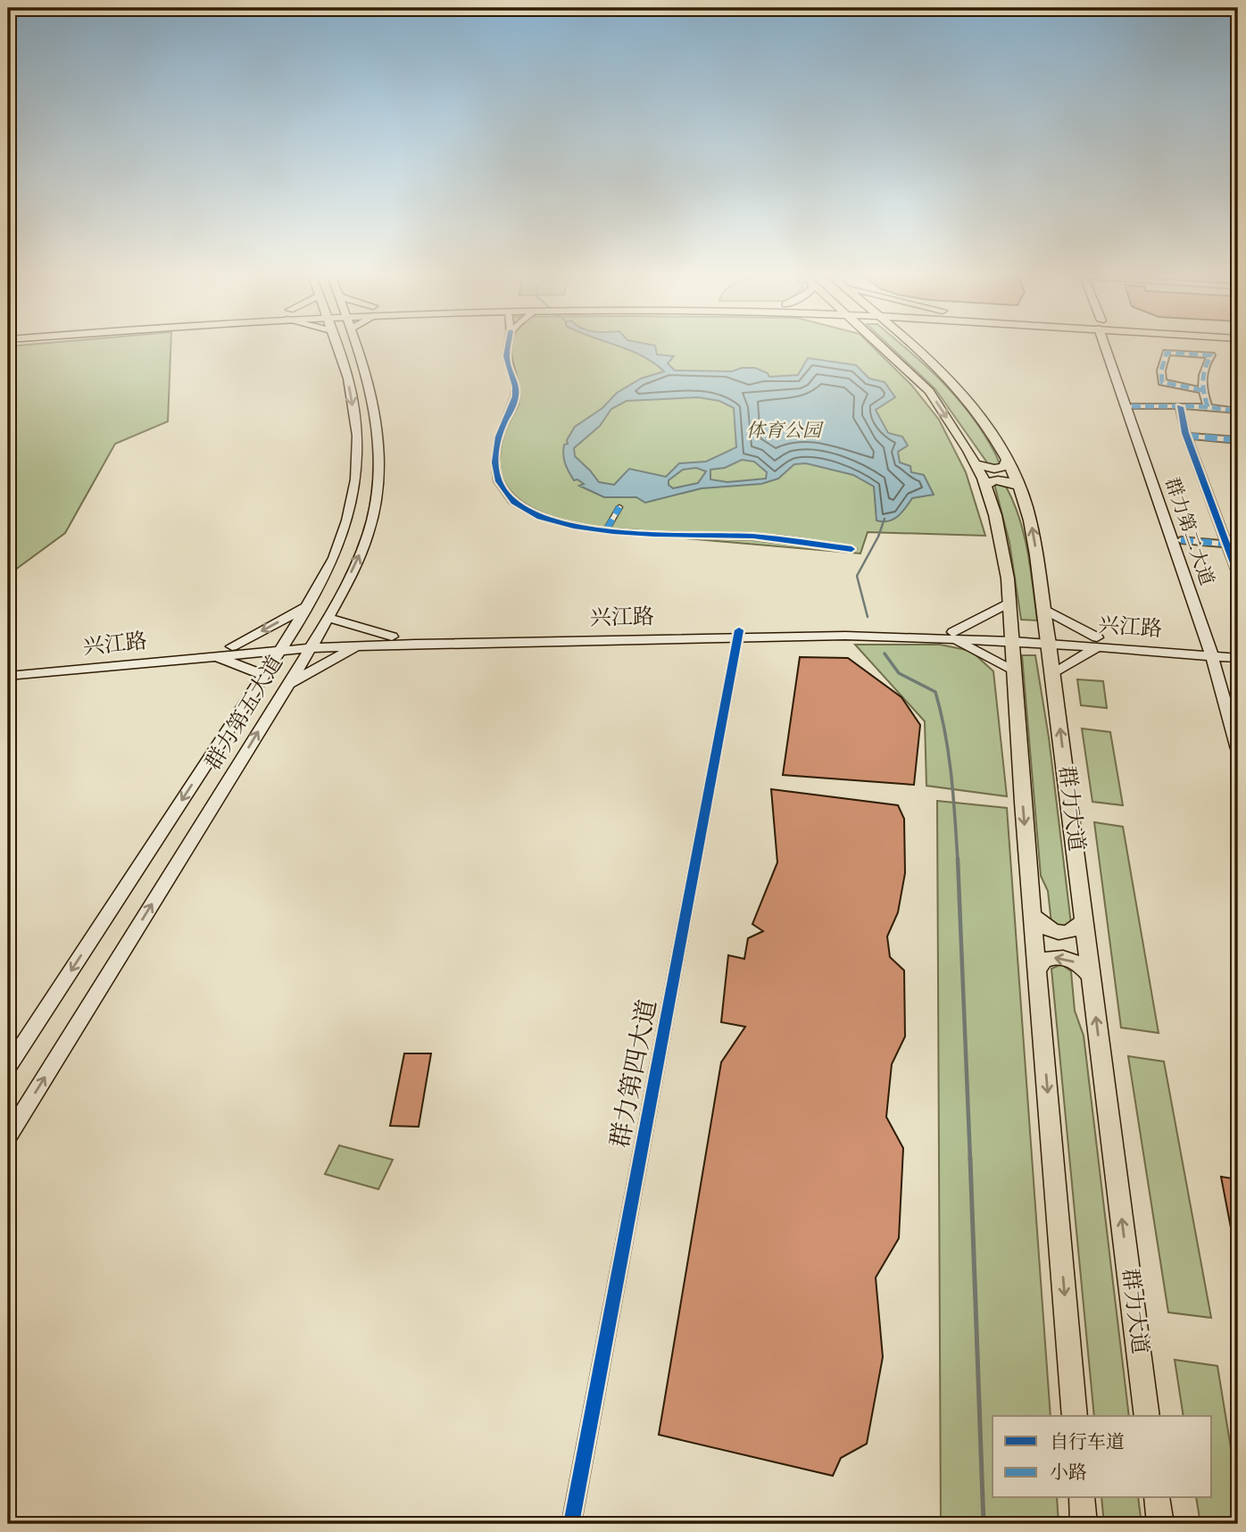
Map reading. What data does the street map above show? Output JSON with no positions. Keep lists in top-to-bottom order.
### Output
{
  "streets": {
    "main road": [
      "群力第二大道",
      "兴江路",
      "群力第五大道",
      "群力大道"
    ],
    "street": ["群力第四大道"]
  },
  "crossings": [
    ["群力第二大道", "兴江路"],
    ["兴江路", "群力第五大道"],
    ["兴江路", "群力大道"],
    ["兴江路", "群力第四大道"]
  ],
  "parks": ["体育公园"],
  "legend": ["自行车道", "小路"]
}
